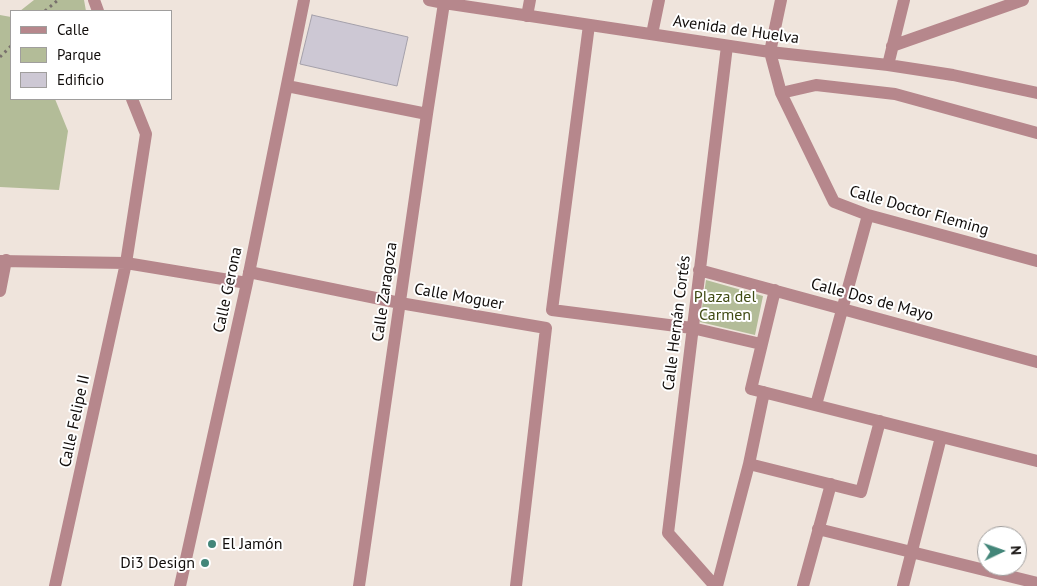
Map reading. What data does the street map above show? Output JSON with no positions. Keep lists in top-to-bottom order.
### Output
{
  "streets": {
    "street": [
      "Avenida de Huelva",
      "Calle Doctor Fleming",
      "Calle Gerona",
      "Calle Zaragoza",
      "Calle Moguer",
      "Calle Dos de Mayo",
      "Calle Hernán Cortés",
      "Calle Felipe II"
    ]
  },
  "crossings": [
    ["Avenida de Huelva", "Calle Doctor Fleming"],
    ["Avenida de Huelva", "Calle Zaragoza"],
    ["Avenida de Huelva", "Calle Hernán Cortés"],
    ["Calle Gerona", "Calle Moguer"],
    ["Calle Zaragoza", "Calle Moguer"],
    ["Calle Moguer", "Calle Felipe II"],
    ["Calle Dos de Mayo", "Calle Hernán Cortés"]
  ],
  "parks": ["Plaza del Carmen"],
  "places": ["El Jamón", "Di3 Design"],
  "legend": ["Calle", "Parque", "Edificio"],
  "north": "right"
}
